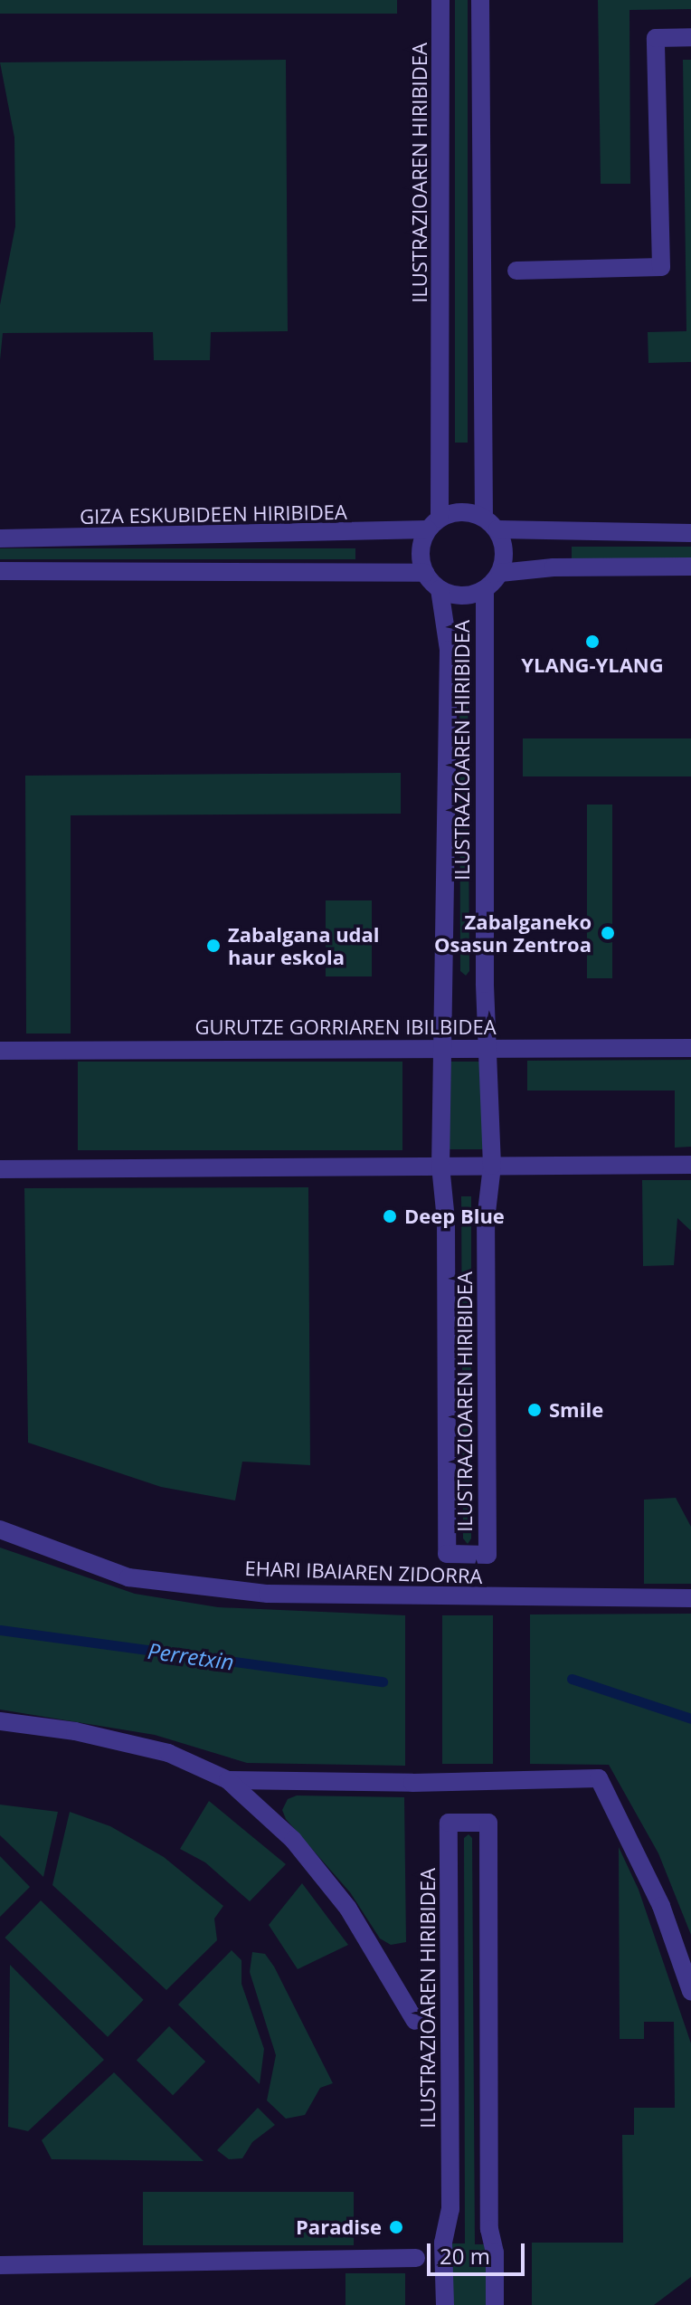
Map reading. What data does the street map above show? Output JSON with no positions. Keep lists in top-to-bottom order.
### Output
{
  "streets": {
    "street": [
      "ILUSTRAZIOAREN HIRIBIDEA",
      "GIZA ESKUBIDEEN HIRIBIDEA",
      "GURUTZE GORRIAREN IBILBIDEA",
      "EHARI IBAIAREN ZIDORRA"
    ]
  },
  "crossings": [
    ["ILUSTRAZIOAREN HIRIBIDEA", "GIZA ESKUBIDEEN HIRIBIDEA"],
    ["ILUSTRAZIOAREN HIRIBIDEA", "GURUTZE GORRIAREN IBILBIDEA"]
  ],
  "water": ["Perretxin"],
  "places": [
    "YLANG-YLANG",
    "Zabalganeko Osasun Zentroa",
    "Zabalgana udal haur eskola",
    "Deep Blue",
    "Smile",
    "Paradise"
  ],
  "scale_bar": "20 m"
}
